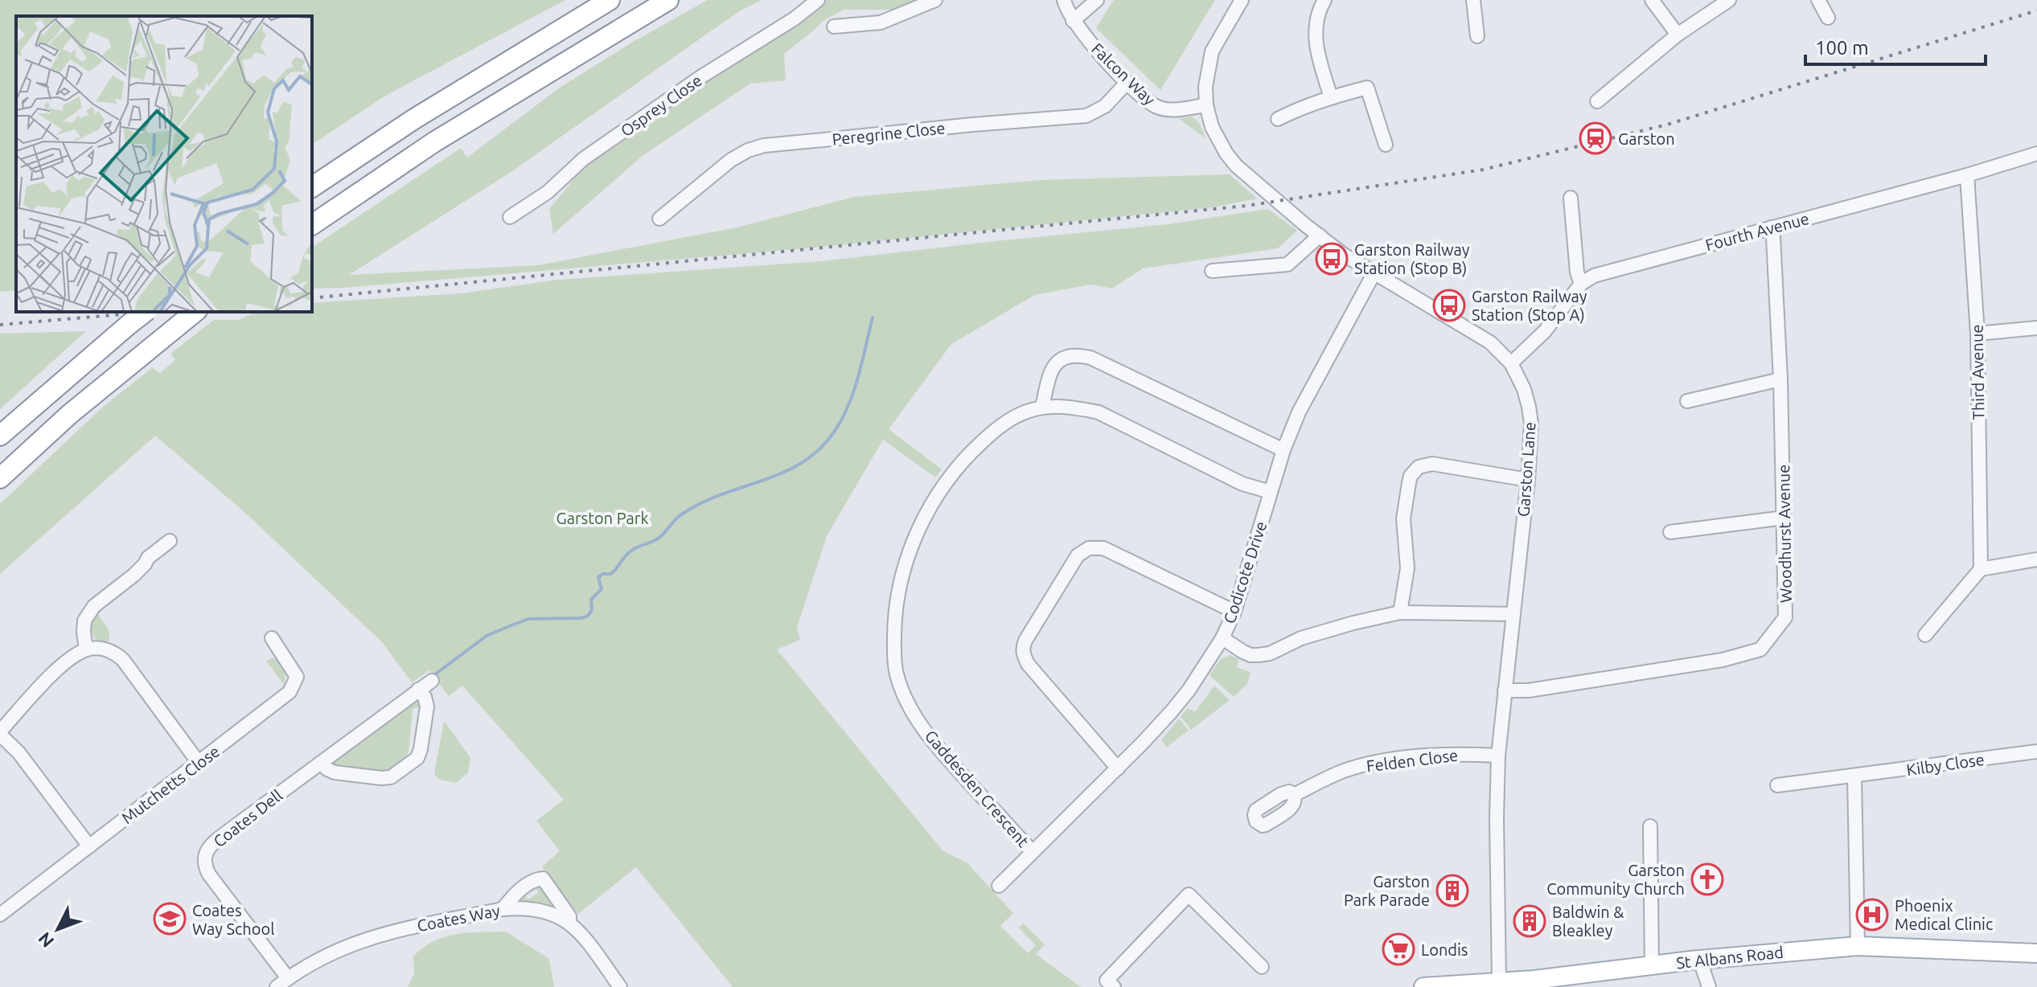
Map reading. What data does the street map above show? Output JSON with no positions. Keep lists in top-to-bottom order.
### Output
{
  "streets": {
    "main road": ["St Albans Road"],
    "street": [
      "Falcon Way",
      "Osprey Close",
      "Peregrine Close",
      "Fourth Avenue",
      "Third Avenue",
      "Garston Lane",
      "Woodhurst Avenue",
      "Codicote Drive",
      "Felden Close",
      "Kilby Close",
      "Mutchetts Close",
      "Gaddesden Crescent",
      "Coates Dell",
      "Coates Way"
    ]
  },
  "crossings": [
    ["Falcon Way", "Peregrine Close"],
    ["Falcon Way", "Garston Lane"],
    ["Fourth Avenue", "Third Avenue"],
    ["Fourth Avenue", "Garston Lane"],
    ["Fourth Avenue", "Woodhurst Avenue"],
    ["Garston Lane", "Woodhurst Avenue"],
    ["Garston Lane", "Codicote Drive"],
    ["Garston Lane", "Felden Close"],
    ["Garston Lane", "St Albans Road"],
    ["Codicote Drive", "Gaddesden Crescent"],
    ["Coates Dell", "Coates Way"]
  ],
  "parks": ["Garston Park"],
  "places": {
    "station": ["Garston"],
    "bus stop": ["Garston Railway Station (Stop B)", "Garston Railway Station (Stop A)"],
    "church": ["Garston Community Church"],
    "building": ["Garston Park Parade", "Baldwin & Bleakley"],
    "hospital": ["Phoenix Medical Clinic"],
    "school or university": ["Coates Way School"],
    "supermarket": ["Londis"]
  },
  "scale_bar": "100 m",
  "north": "bottom left"
}
